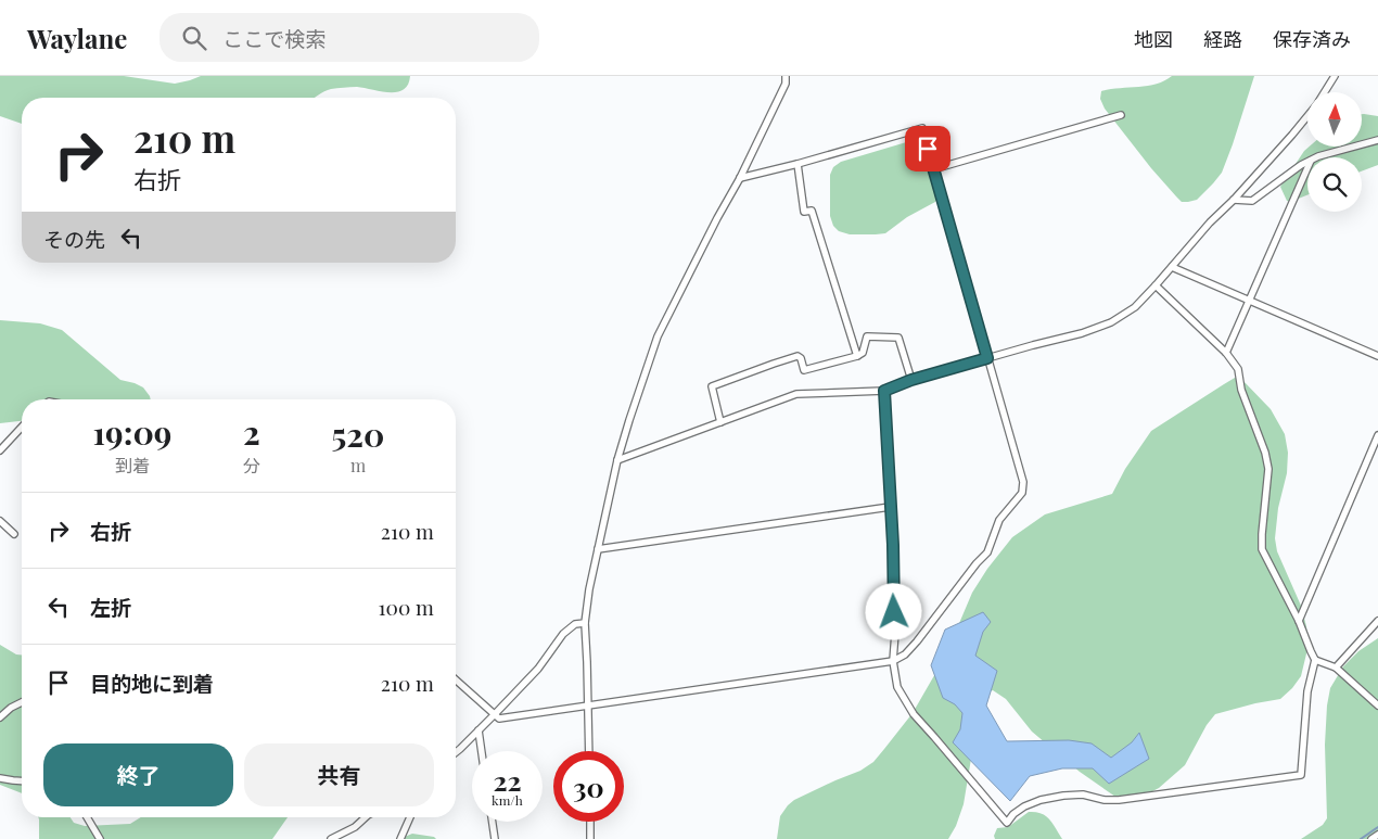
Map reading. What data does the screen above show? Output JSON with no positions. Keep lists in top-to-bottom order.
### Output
{
  "north": "top",
  "page": {
    "header": "Waylane",
    "search": "ここで検索",
    "nav": ["地図", "経路", "保存済み"],
    "turn": ["210 m", "右折"],
    "then": "その先",
    "eta": [
      "19:09",
      "到着",
      "2",
      "分",
      "520",
      "m"
    ],
    "list": [
      {
        "name": "右折",
        "value": "210 m"
      },
      {
        "name": "左折",
        "value": "100 m"
      },
      {
        "name": "目的地に到着",
        "value": "210 m"
      }
    ],
    "buttons": ["終了", "共有"],
    "speed": "22 km/h",
    "limit": "30"
  }
}
